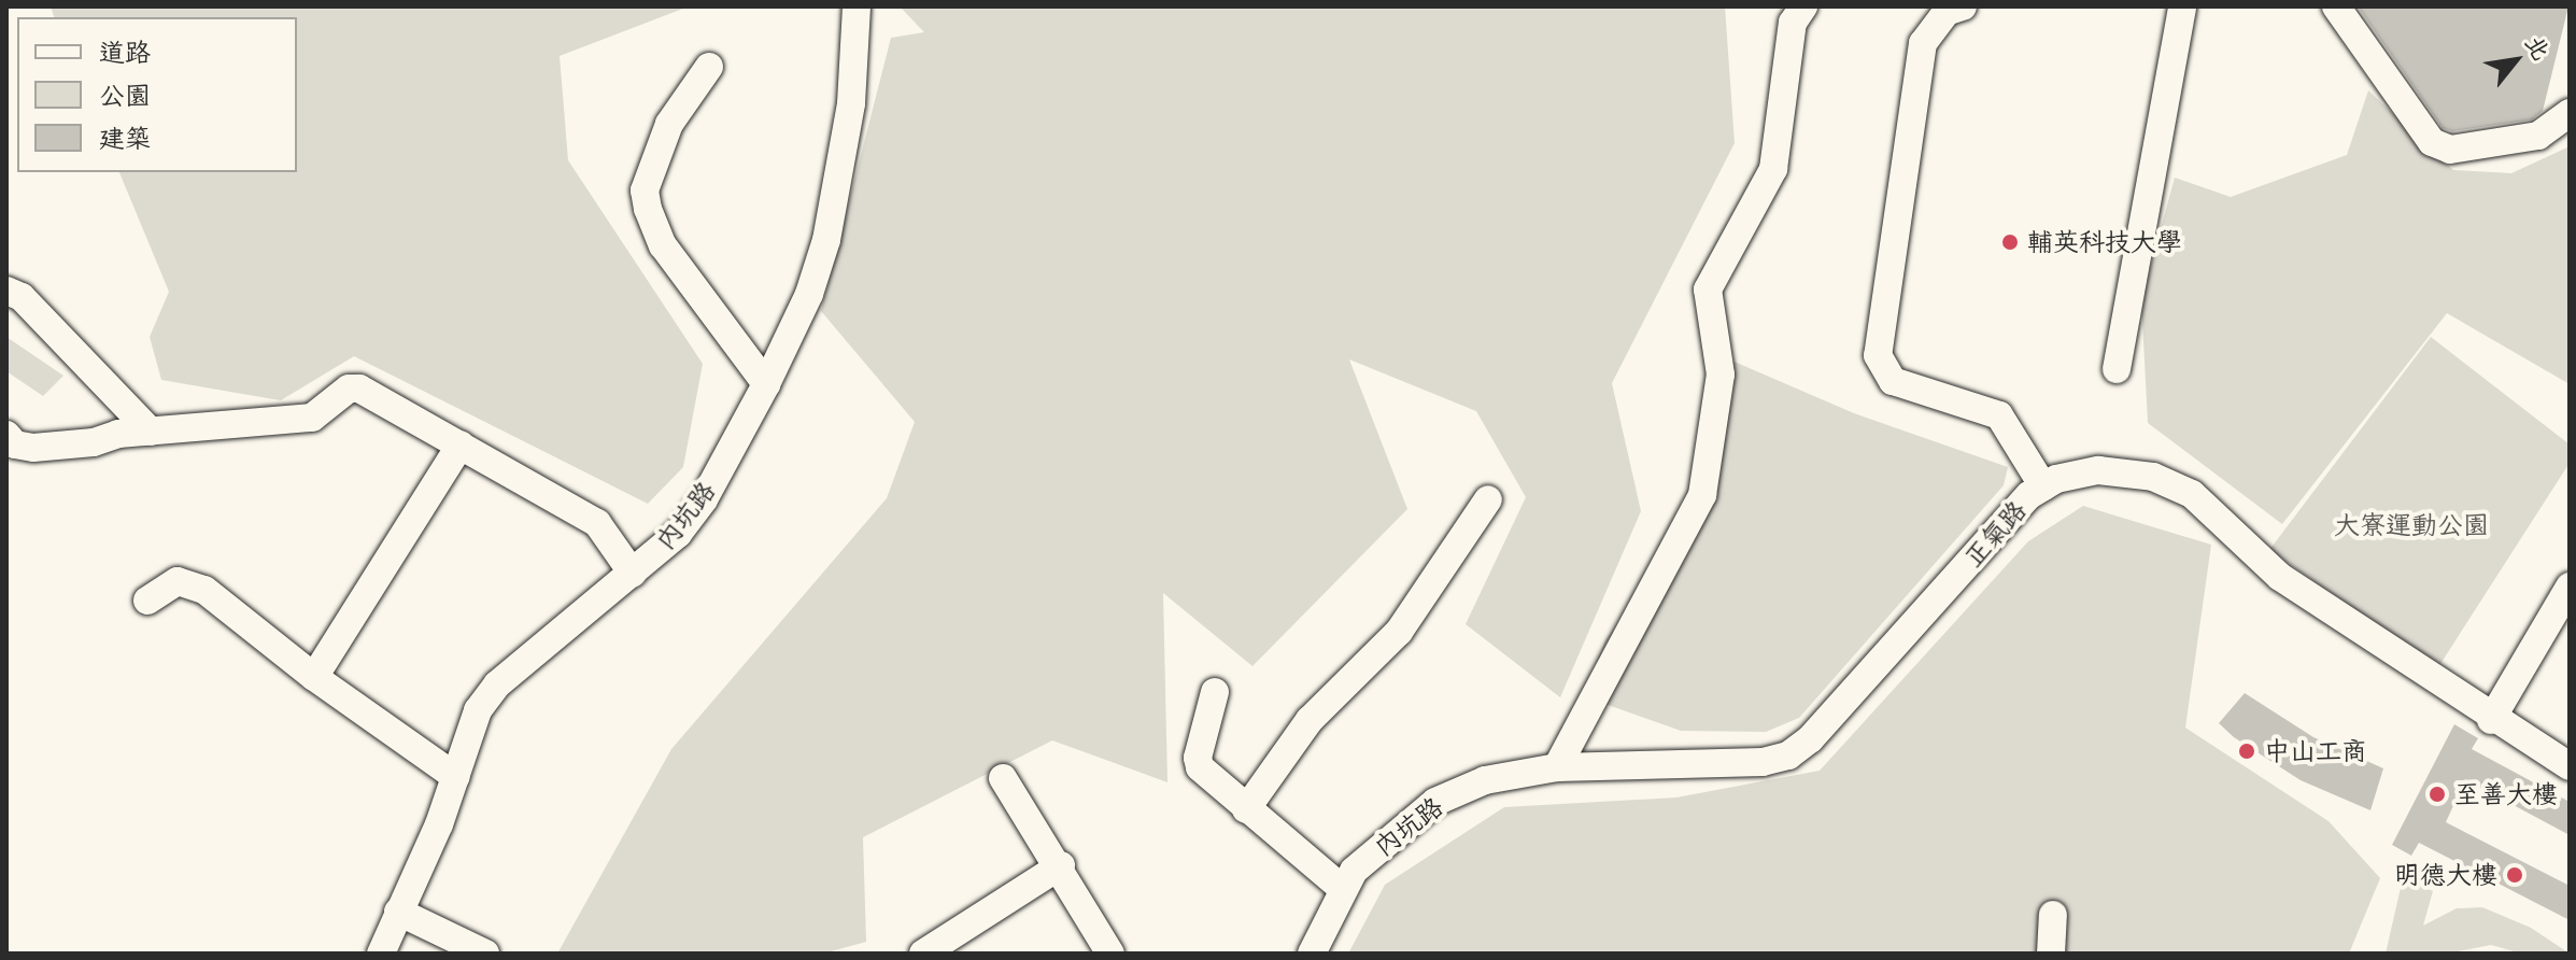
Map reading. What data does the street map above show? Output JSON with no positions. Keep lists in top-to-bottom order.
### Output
{
  "streets": {
    "street": ["內坑路", "正氣路"]
  },
  "crossings": [
    ["內坑路", "正氣路"]
  ],
  "parks": ["大寮運動公園"],
  "places": [
    "輔英科技大學",
    "中山工商",
    "至善大樓",
    "明德大樓"
  ],
  "legend": ["道路", "公園", "建築"],
  "north": "top right"
}
